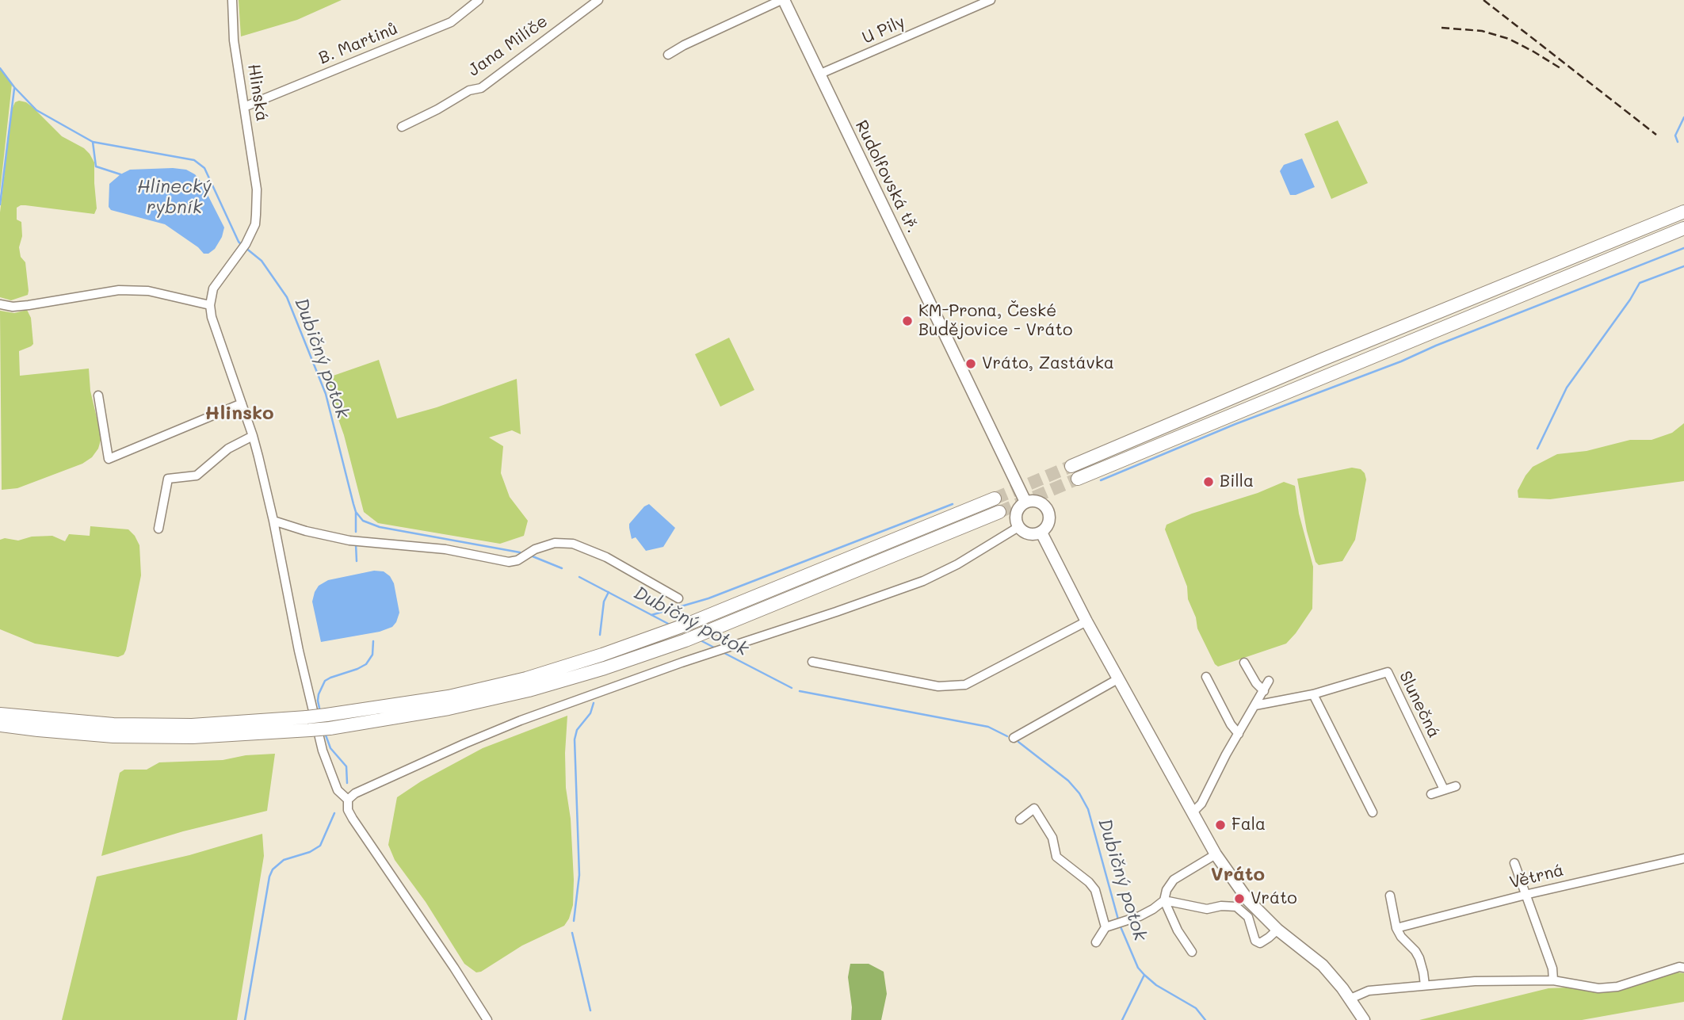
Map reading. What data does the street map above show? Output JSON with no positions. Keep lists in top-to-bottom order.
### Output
{
  "streets": {
    "main road": ["Rudolfovská tř."],
    "street": [
      "U Pily",
      "B. Martinů",
      "Jana Milíče",
      "Hlinská",
      "Slunečná",
      "Větrná"
    ]
  },
  "crossings": [
    ["U Pily", "Rudolfovská tř."],
    ["B. Martinů", "Hlinská"]
  ],
  "districts": ["Hlinsko", "Vráto"],
  "water": ["Hlinecký rybník", "Dubičný potok"],
  "places": [
    "KM-Prona, České Budějovice - Vráto",
    "Vráto, Zastávka",
    "Billa",
    "Fala",
    "Vráto"
  ]
}
